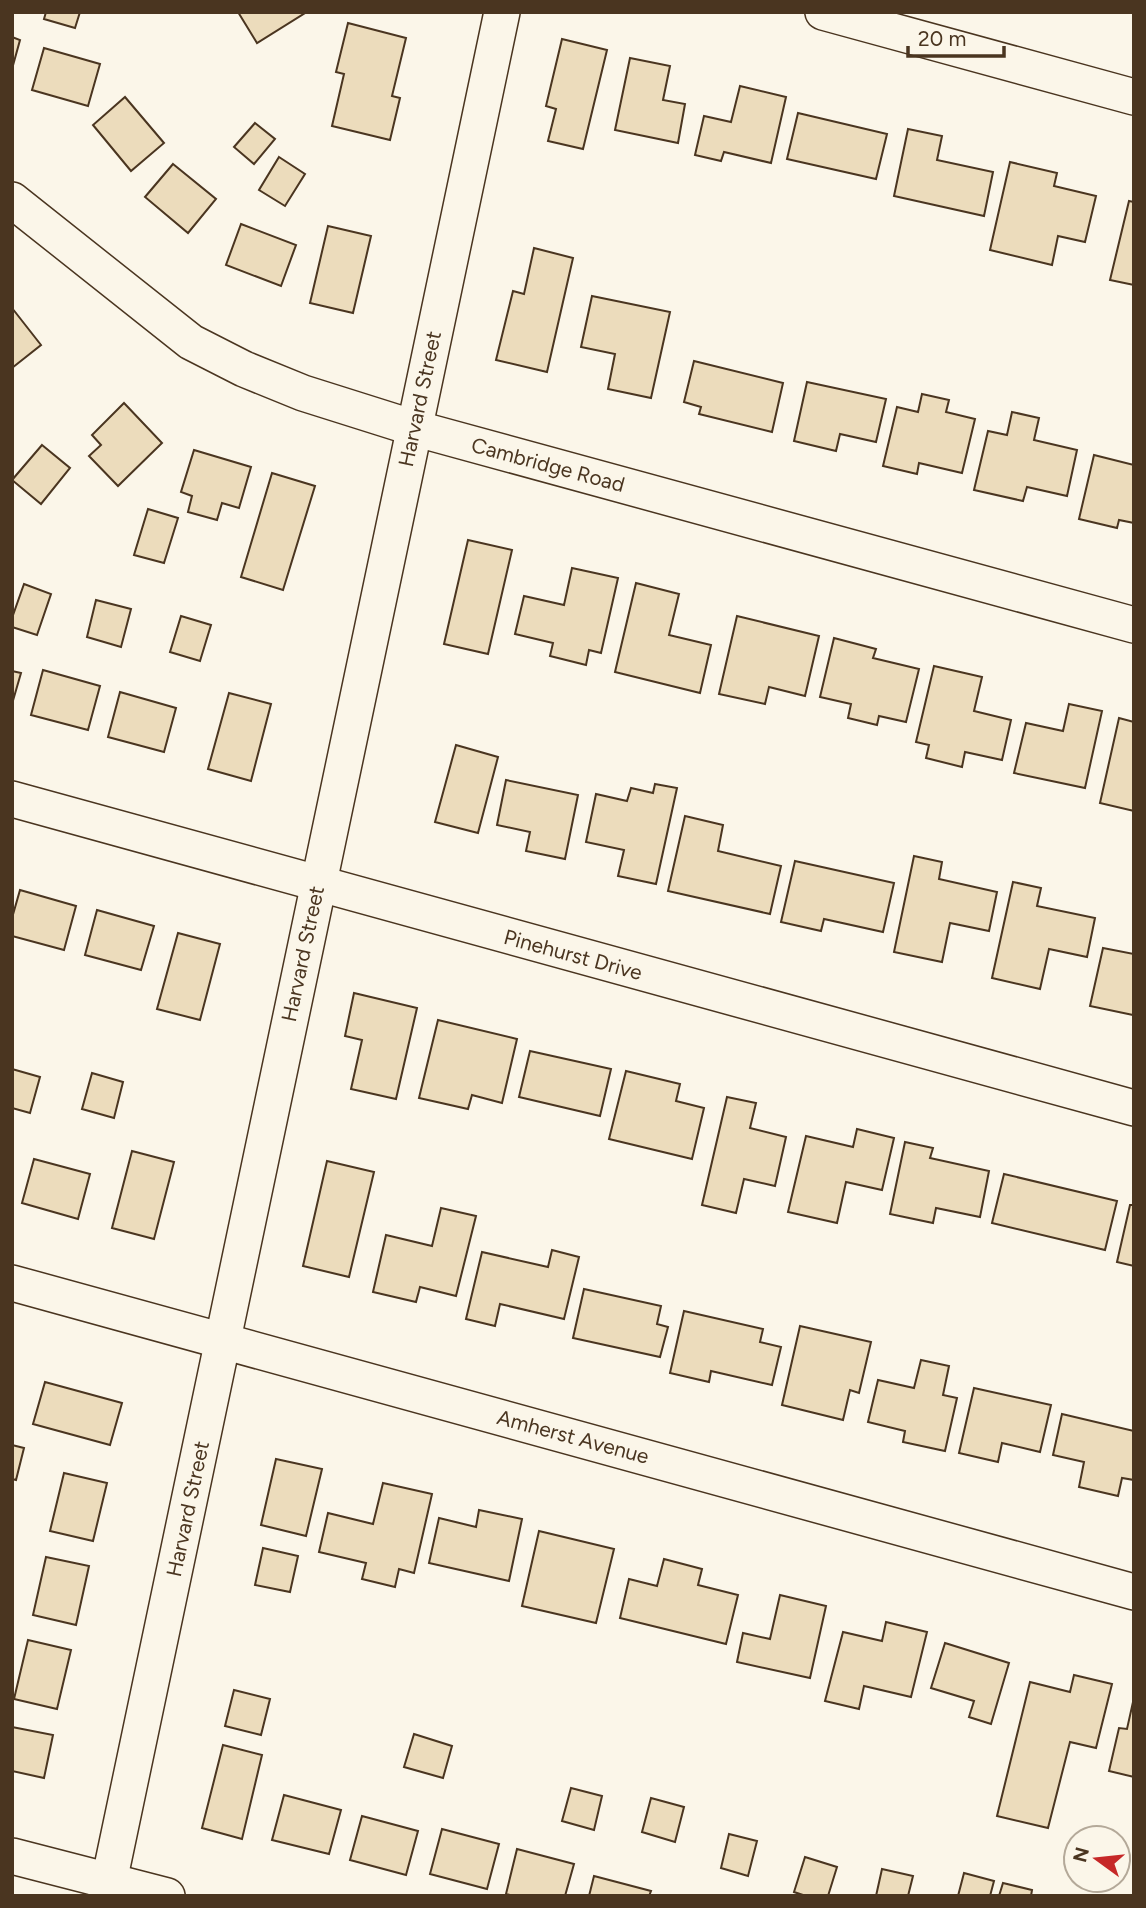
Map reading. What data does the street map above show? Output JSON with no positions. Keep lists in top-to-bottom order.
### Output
{
  "streets": {
    "street": [
      "Harvard Street",
      "Cambridge Road",
      "Pinehurst Drive",
      "Amherst Avenue"
    ]
  },
  "crossings": [
    ["Harvard Street", "Cambridge Road"],
    ["Harvard Street", "Pinehurst Drive"],
    ["Harvard Street", "Amherst Avenue"]
  ],
  "scale_bar": "20 m",
  "north": "left"
}
